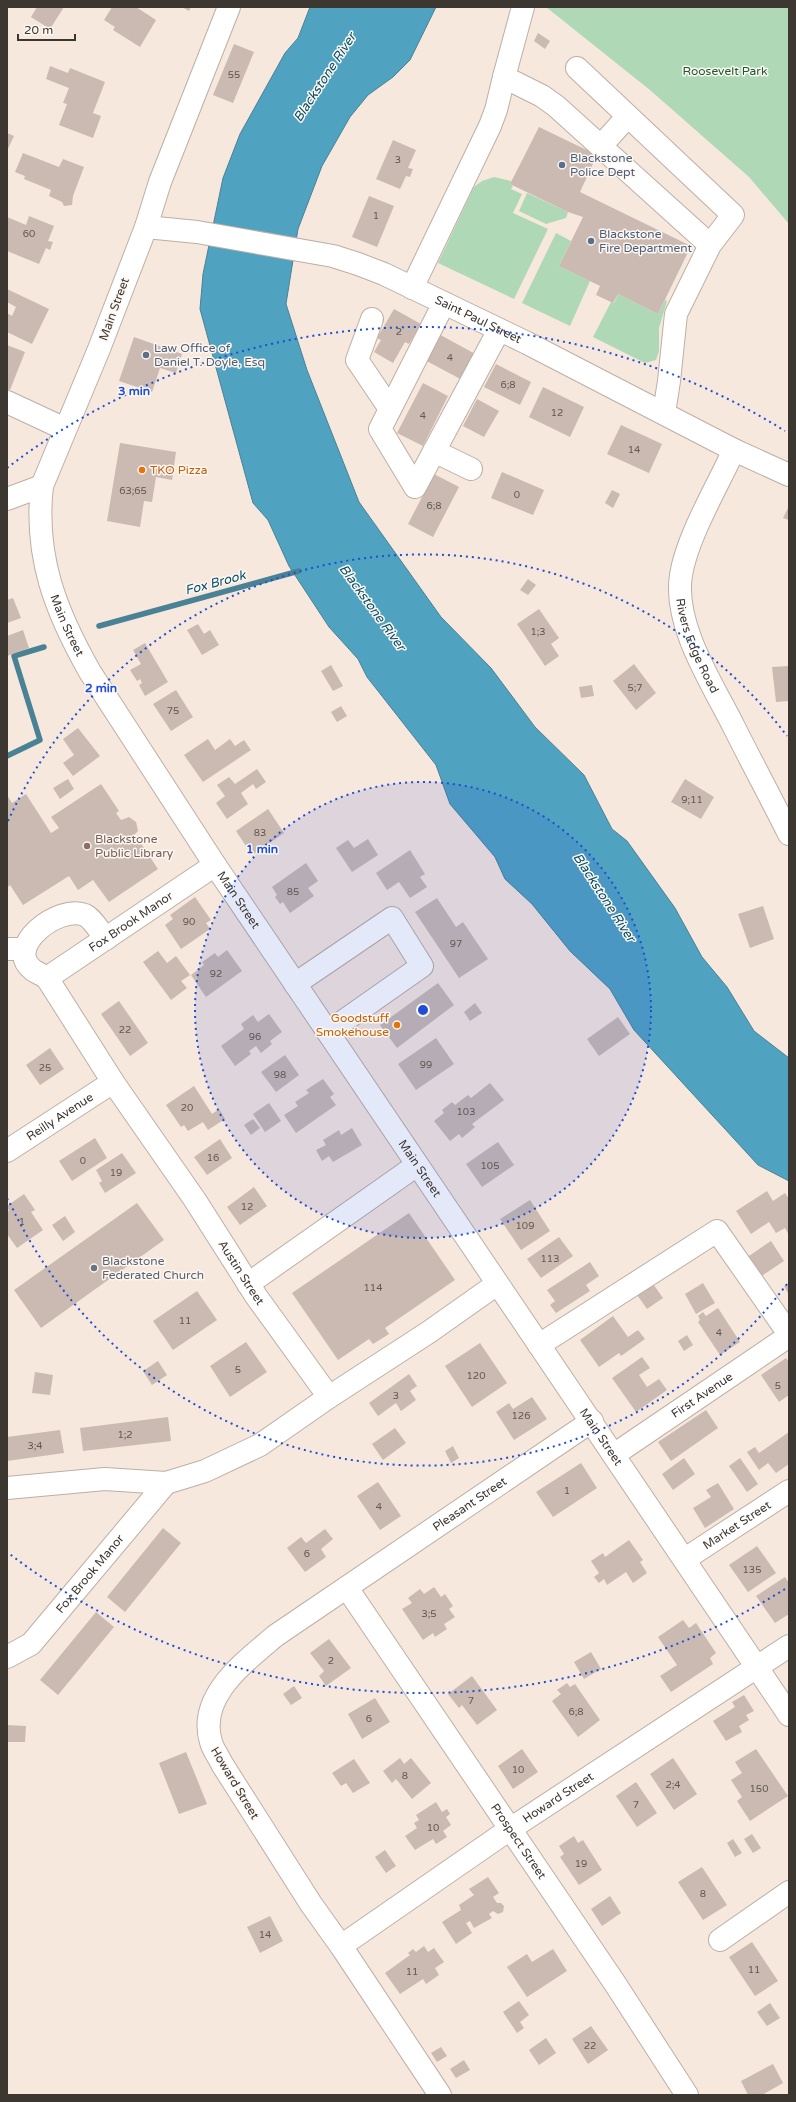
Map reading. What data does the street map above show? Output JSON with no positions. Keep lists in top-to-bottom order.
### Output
{
  "streets": {
    "street": [
      "Main Street",
      "Saint Paul Street",
      "Rivers Edge Road",
      "Fox Brook Manor",
      "Reilly Avenue",
      "Austin Street",
      "First Avenue",
      "Pleasant Street",
      "Market Street",
      "Howard Street",
      "Prospect Street"
    ]
  },
  "crossings": [
    ["Main Street", "Saint Paul Street"],
    ["Main Street", "Fox Brook Manor"],
    ["Main Street", "First Avenue"],
    ["Main Street", "Pleasant Street"],
    ["Main Street", "Market Street"],
    ["Main Street", "Howard Street"],
    ["Saint Paul Street", "Rivers Edge Road"],
    ["Fox Brook Manor", "Austin Street"],
    ["Reilly Avenue", "Austin Street"],
    ["Pleasant Street", "Howard Street"],
    ["Pleasant Street", "Prospect Street"],
    ["Howard Street", "Prospect Street"]
  ],
  "water": ["Blackstone River", "Fox Brook"],
  "parks": ["Roosevelt Park"],
  "places": [
    "Blackstone Police Dept",
    "Blackstone Fire Department",
    "Law Office of Daniel T. Doyle, Esq",
    "TKO Pizza",
    "Blackstone Public Library",
    "Goodstuff Smokehouse",
    "Blackstone Federated Church"
  ],
  "house_numbers": [
    "55",
    "3",
    "1",
    "60",
    "2",
    "4",
    "6;8",
    "12",
    "4",
    "14",
    "63;65",
    "0",
    "6;8",
    "1;3",
    "5;7",
    "75",
    "9;11",
    "83",
    "85",
    "90",
    "97",
    "92",
    "22",
    "96",
    "99",
    "25",
    "98",
    "20",
    "103",
    "16",
    "0",
    "105",
    "19",
    "12",
    "1",
    "109",
    "113",
    "114",
    "11",
    "4",
    "5",
    "120",
    "5",
    "3",
    "126",
    "1;2",
    "3;4",
    "1",
    "4",
    "6",
    "135",
    "3;5",
    "2",
    "7",
    "6;8",
    "6",
    "10",
    "8",
    "2;4",
    "150",
    "7",
    "10",
    "19",
    "8",
    "14",
    "11",
    "11",
    "22"
  ],
  "scale_bar": "20 m",
  "rings": ["3 min", "2 min", "1 min"]
}
